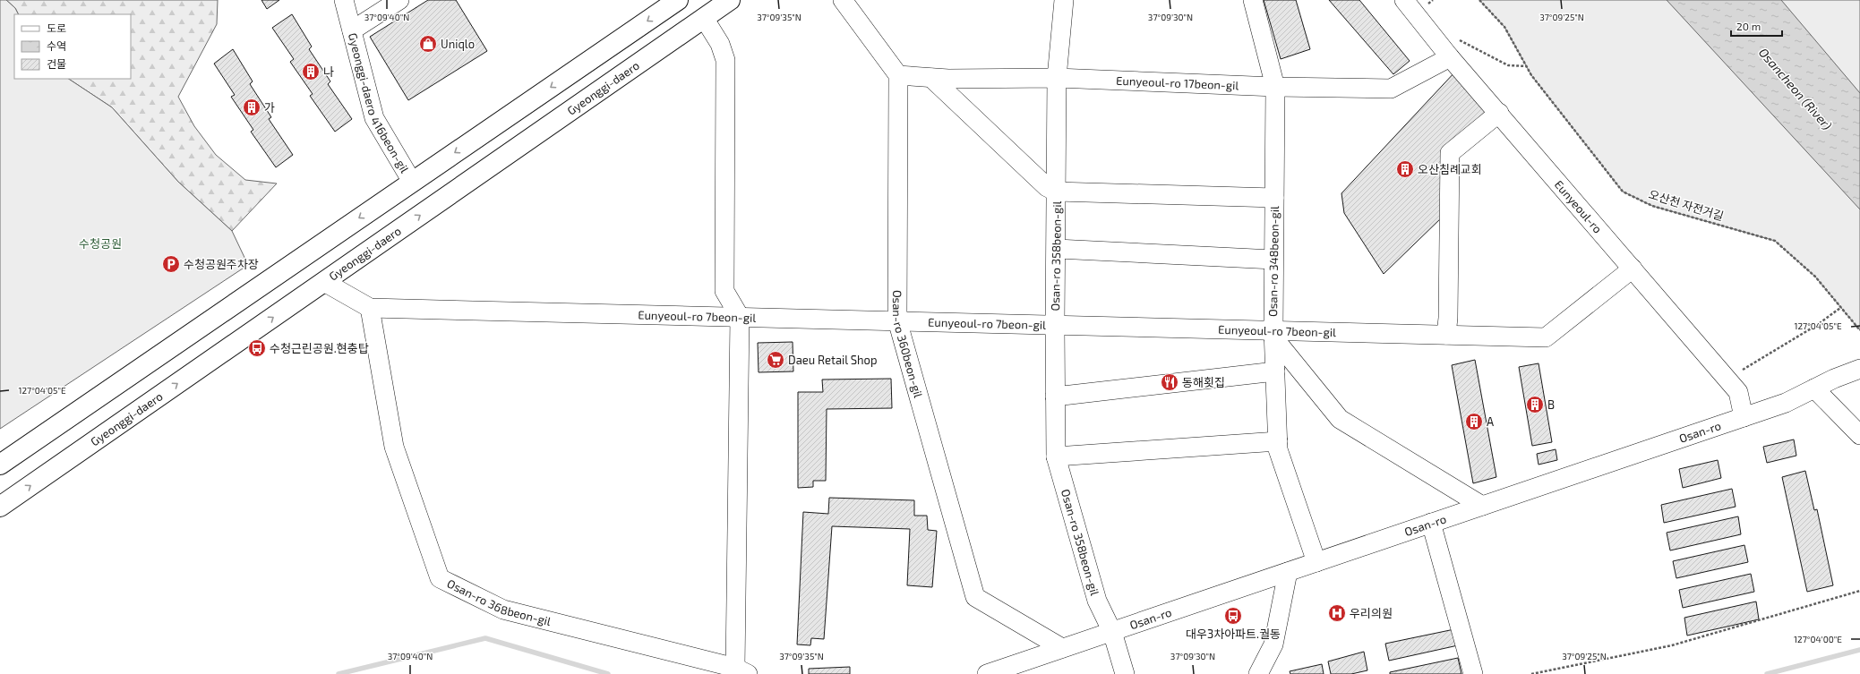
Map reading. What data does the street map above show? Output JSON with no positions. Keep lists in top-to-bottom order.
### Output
{
  "streets": {
    "main road": ["Gyeonggi-daero"],
    "street": [
      "Eunyeoul-ro 17beon-gil",
      "Gyeonggi-daero 416beon-gil",
      "Eunyeoul-ro",
      "Osan-ro 358beon-gil",
      "Osan-ro 348beon-gil",
      "Eunyeoul-ro 7beon-gil",
      "Osan-ro 360beon-gil",
      "Osan-ro",
      "Osan-ro 368beon-gil"
    ],
    "path": ["오산천 자전거길"]
  },
  "crossings": [
    ["Eunyeoul-ro 17beon-gil", "Eunyeoul-ro"],
    ["Eunyeoul-ro 17beon-gil", "Osan-ro 358beon-gil"],
    ["Eunyeoul-ro 17beon-gil", "Osan-ro 348beon-gil"],
    ["Eunyeoul-ro 17beon-gil", "Osan-ro 360beon-gil"],
    ["Gyeonggi-daero", "Eunyeoul-ro 7beon-gil"],
    ["Eunyeoul-ro", "Eunyeoul-ro 7beon-gil"],
    ["Eunyeoul-ro", "Osan-ro"],
    ["Osan-ro 358beon-gil", "Eunyeoul-ro 7beon-gil"],
    ["Osan-ro 358beon-gil", "Osan-ro"],
    ["Osan-ro 348beon-gil", "Eunyeoul-ro 7beon-gil"],
    ["Osan-ro 348beon-gil", "Osan-ro"],
    ["Eunyeoul-ro 7beon-gil", "Osan-ro 360beon-gil"],
    ["Eunyeoul-ro 7beon-gil", "Osan-ro 368beon-gil"],
    ["Osan-ro 360beon-gil", "Osan-ro"]
  ],
  "water": ["Osancheon (River)"],
  "parks": ["수청공원"],
  "places": {
    "shop": ["Uniqlo"],
    "building": [
      "나",
      "가",
      "오산침례교회",
      "B",
      "A"
    ],
    "parking": ["수청공원주차장"],
    "bus stop": ["수청근린공원.현충탑", "대우3차아파트.궐동"],
    "supermarket": ["Daeu Retail Shop"],
    "restaurant": ["동해횟집"],
    "hospital": ["우리의원"]
  },
  "legend": ["도로", "수역", "건물"],
  "scale_bar": "20 m",
  "coordinates": [
    "37°09'40\"N",
    "37°09'35\"N",
    "37°09'30\"N",
    "37°09'25\"N",
    "127°04'05\"E",
    "127°04'00\"E"
  ]
}
